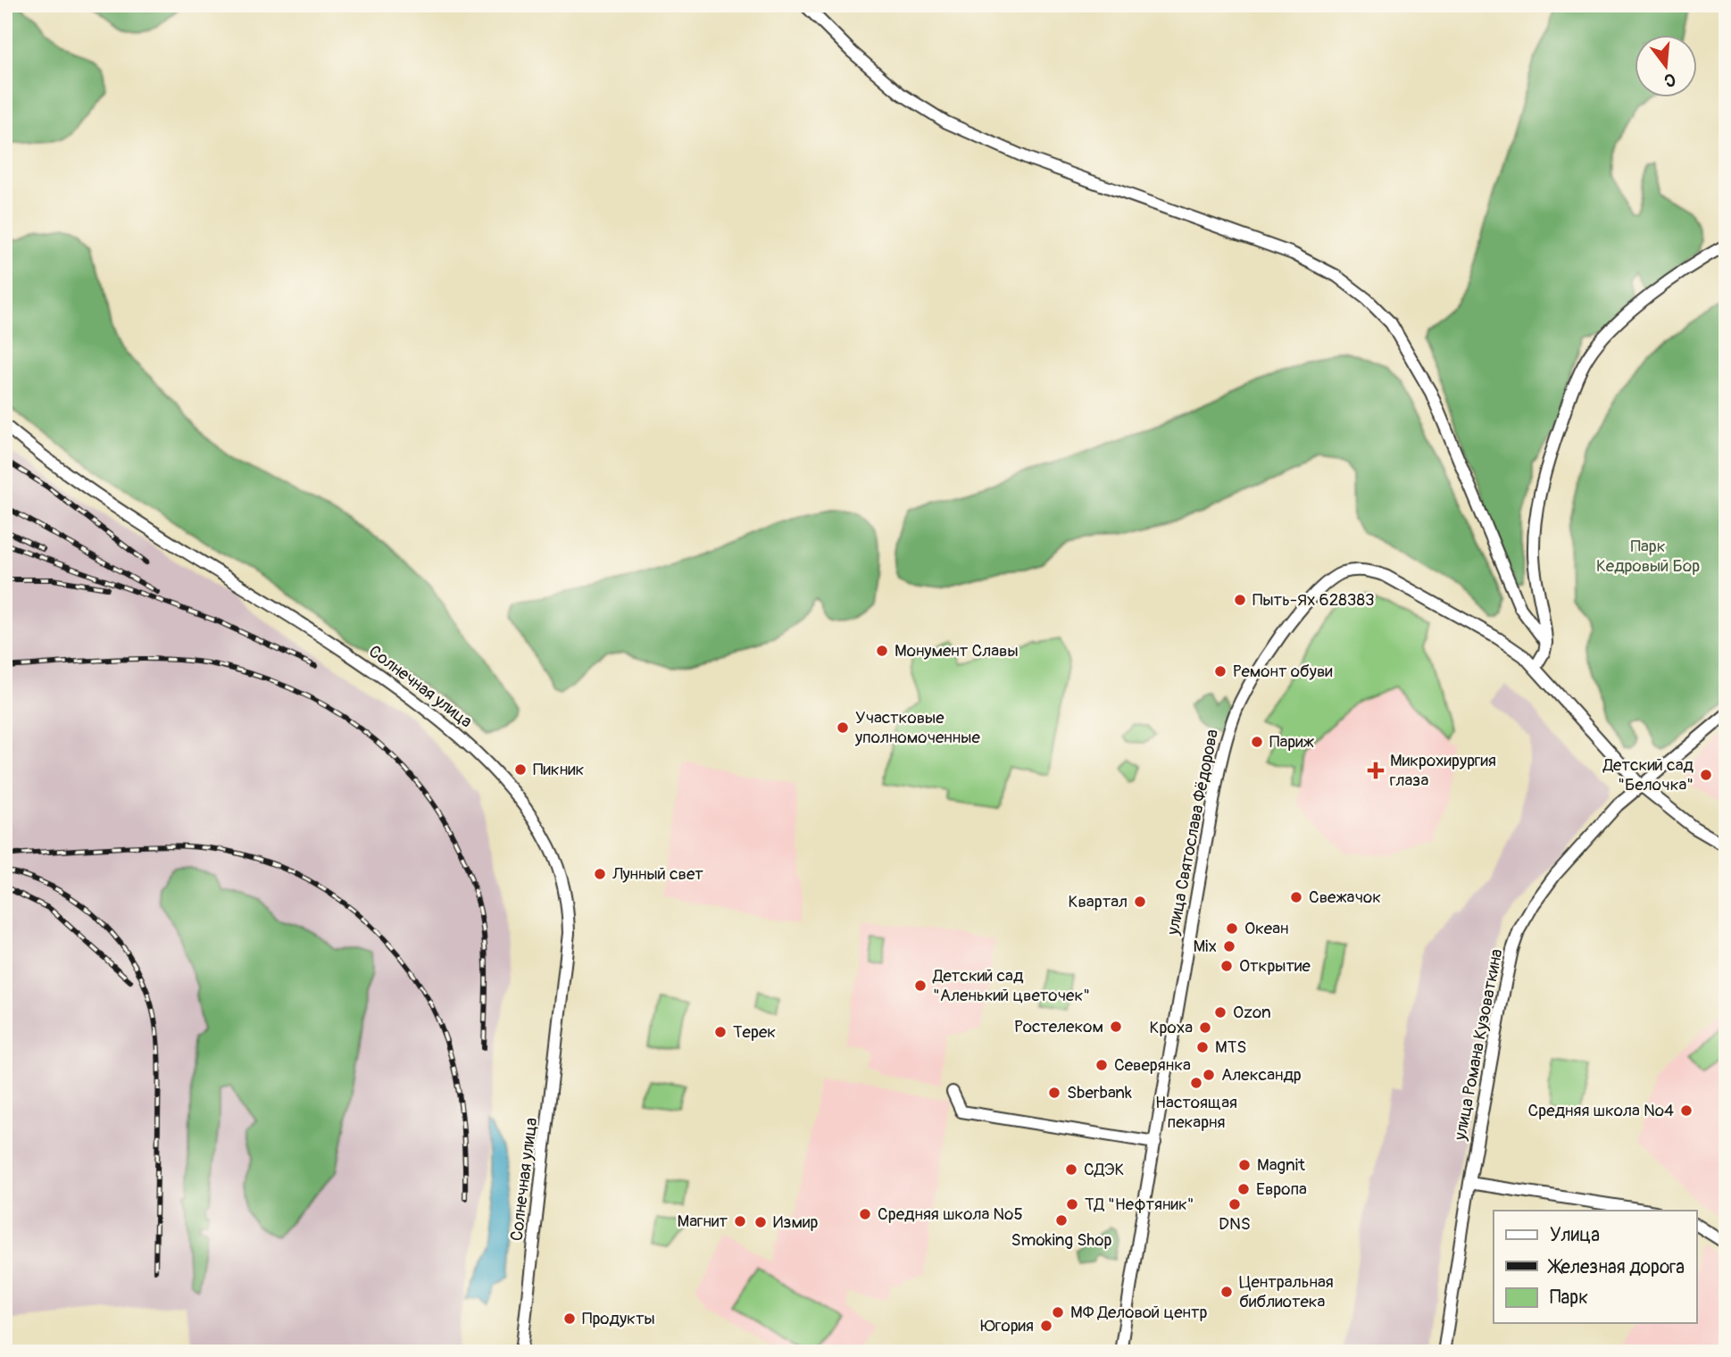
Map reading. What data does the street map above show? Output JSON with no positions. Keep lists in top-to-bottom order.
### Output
{
  "streets": {
    "street": ["Солнечная улица", "улица Святослава Фёдорова", "улица Романа Кузоваткина"]
  },
  "crossings": [
    ["улица Святослава Фёдорова", "улица Романа Кузоваткина"]
  ],
  "parks": ["Парк Кедровый Бор"],
  "places": {
    "other": [
      "Пыть-Ях 628383",
      "Монумент Славы",
      "Ремонт обуви",
      "Участковые уполномоченные",
      "Париж",
      "Пикник",
      "Детский сад \"Белочка\"",
      "Лунный свет",
      "Свежачок",
      "Квартал",
      "Океан",
      "Mix",
      "Открытие",
      "Детский сад \"Аленький цветочек\"",
      "Ozon",
      "Ростелеком",
      "Кроха",
      "Терек",
      "MTS",
      "Северянка",
      "Александр",
      "Настоящая пекарня",
      "Sberbank",
      "Средняя школа №4",
      "Magnit",
      "СДЭК",
      "Европа",
      "ТД \"Нефтяник\"",
      "DNS",
      "Средняя школа №5",
      "Smoking Shop",
      "Магнит",
      "Измир",
      "Центральная библиотека",
      "МФ Деловой центр",
      "Продукты",
      "Югория"
    ],
    "health": ["Микрохирургия глаза"]
  },
  "legend": ["Улица", "Железная дорога", "Парк"],
  "north": "bottom"
}
